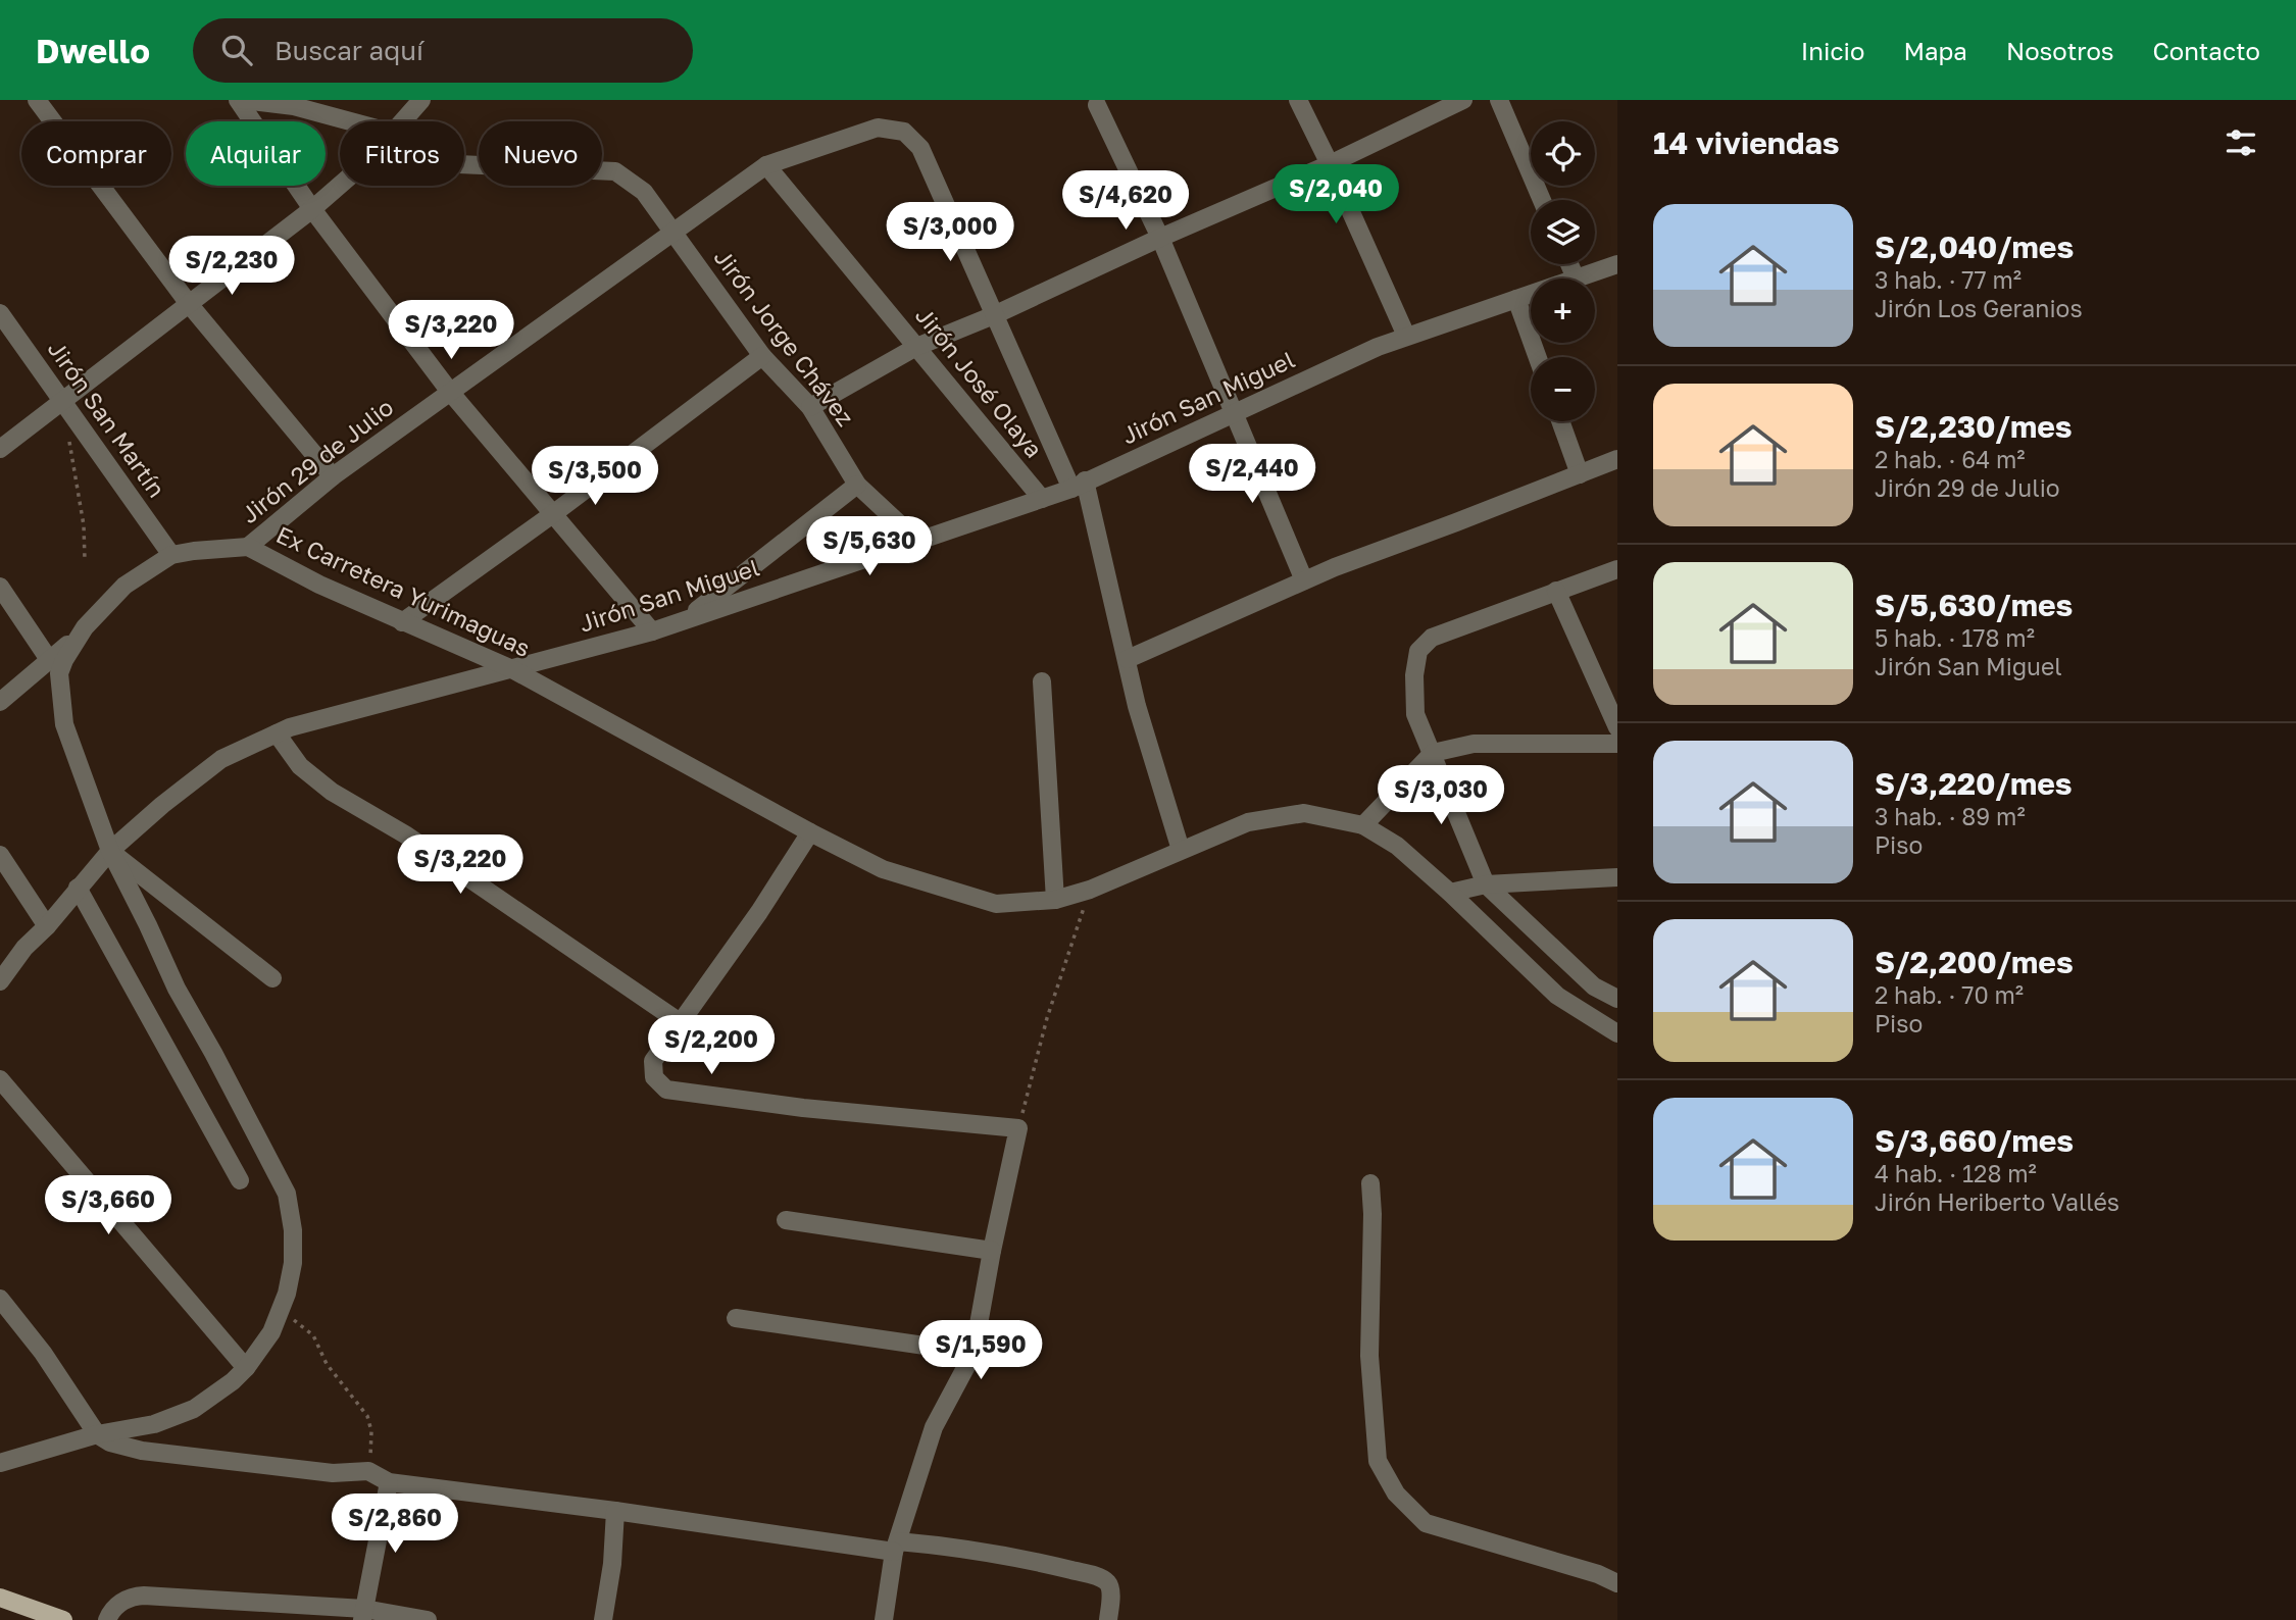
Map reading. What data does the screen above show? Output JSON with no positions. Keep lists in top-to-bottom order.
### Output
{
  "streets": {
    "street": [
      "Jirón Jorge Chávez",
      "Jirón José Olaya",
      "Jirón San Miguel",
      "Jirón San Martín",
      "Jirón 29 de Julio",
      "Ex Carretera Yurimaguas"
    ]
  },
  "crossings": [
    ["Jirón Jorge Chávez", "Jirón San Miguel"],
    ["Jirón Jorge Chávez", "Jirón 29 de Julio"],
    ["Jirón José Olaya", "Jirón San Miguel"],
    ["Jirón José Olaya", "Jirón 29 de Julio"],
    ["Jirón San Miguel", "Jirón 29 de Julio"],
    ["Jirón San Miguel", "Ex Carretera Yurimaguas"],
    ["Jirón San Martín", "Ex Carretera Yurimaguas"],
    ["Jirón 29 de Julio", "Ex Carretera Yurimaguas"]
  ],
  "page": {
    "header": "Dwello",
    "search": "Buscar aquí",
    "nav": [
      "Inicio",
      "Mapa",
      "Nosotros",
      "Contacto"
    ],
    "heading": "14 viviendas",
    "map_buttons": ["+", "−"],
    "chip": [
      "Comprar",
      "Alquilar",
      "Filtros",
      "Nuevo"
    ],
    "price": [
      "S/2,040",
      "S/4,620",
      "S/3,000",
      "S/2,230",
      "S/3,220",
      "S/2,440",
      "S/3,500",
      "S/5,630",
      "S/3,030",
      "S/3,220",
      "S/2,200",
      "S/3,660",
      "S/1,590",
      "S/2,860"
    ],
    "list": [
      {
        "name": "S/2,040/mes",
        "note": "3 hab. · 77 m² · Jirón Los Geranios"
      },
      {
        "name": "S/2,230/mes",
        "note": "2 hab. · 64 m² · Jirón 29 de Julio"
      },
      {
        "name": "S/5,630/mes",
        "note": "5 hab. · 178 m² · Jirón San Miguel"
      },
      {
        "name": "S/3,220/mes",
        "note": "3 hab. · 89 m² · Piso"
      },
      {
        "name": "S/2,200/mes",
        "note": "2 hab. · 70 m² · Piso"
      },
      {
        "name": "S/3,660/mes",
        "note": "4 hab. · 128 m² · Jirón Heriberto Vallés"
      }
    ]
  }
}
